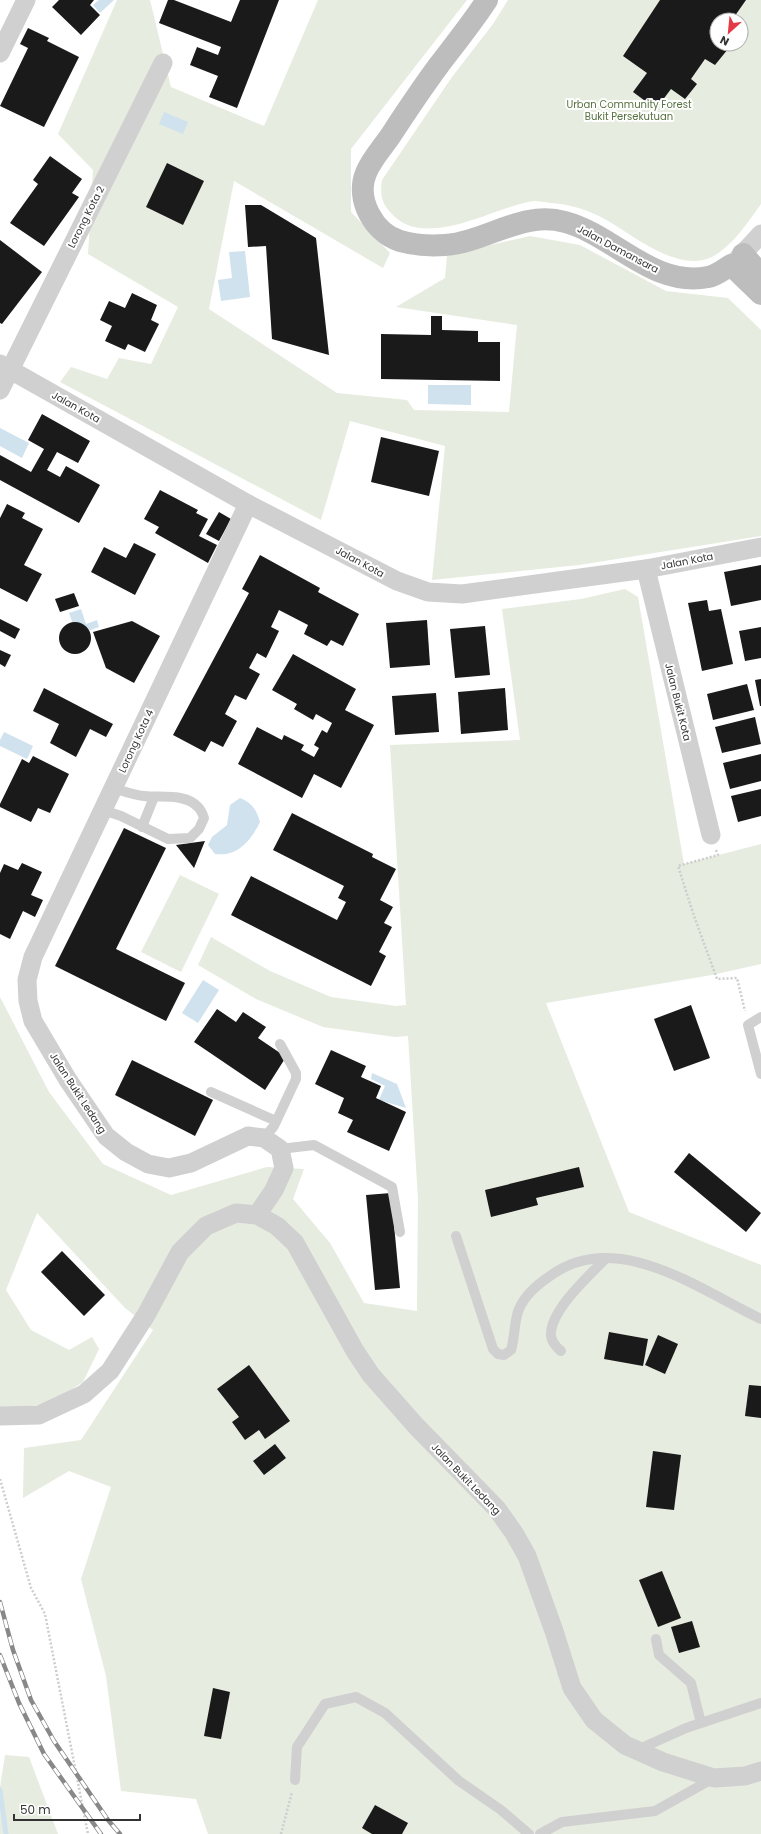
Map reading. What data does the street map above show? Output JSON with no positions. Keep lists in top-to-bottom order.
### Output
{
  "streets": {
    "street": [
      "Lorong Kota 2",
      "Jalan Damansara",
      "Jalan Kota",
      "Jalan Bukit Kota",
      "Lorong Kota 4",
      "Jalan Bukit Ledang"
    ]
  },
  "crossings": [
    ["Lorong Kota 2", "Jalan Kota"],
    ["Jalan Kota", "Jalan Bukit Kota"],
    ["Jalan Kota", "Lorong Kota 4"],
    ["Lorong Kota 4", "Jalan Bukit Ledang"]
  ],
  "parks": ["Urban Community Forest Bukit Persekutuan"],
  "scale_bar": "50 m",
  "north": "bottom left"
}
